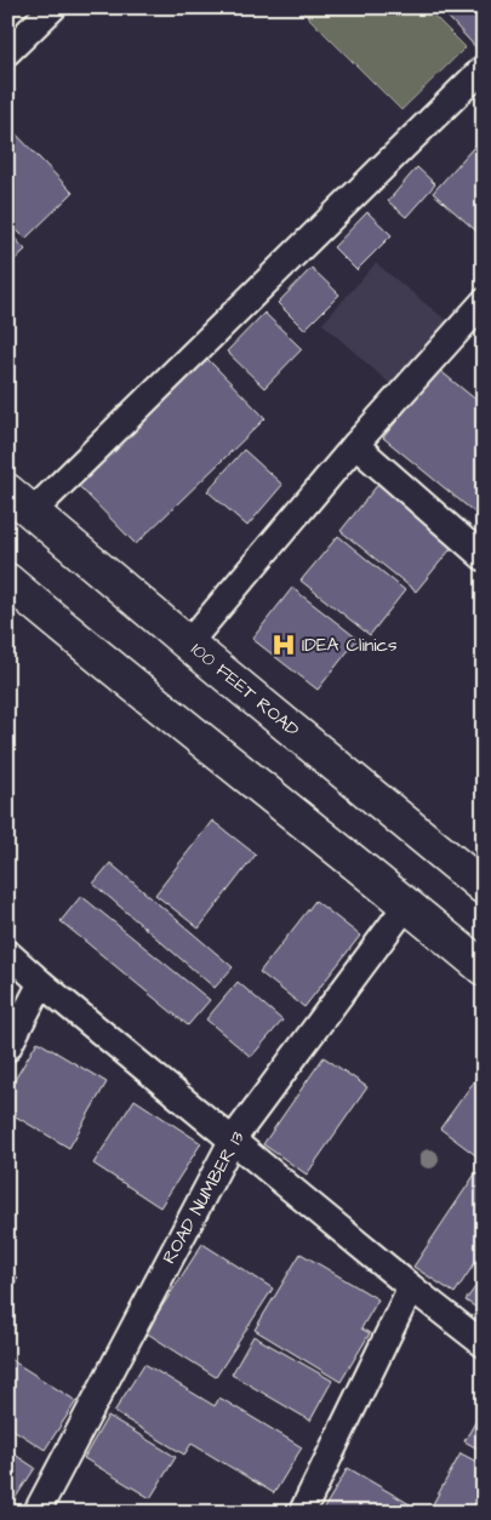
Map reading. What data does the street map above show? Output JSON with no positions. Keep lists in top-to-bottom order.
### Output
{
  "streets": {
    "main road": ["100 FEET ROAD"],
    "street": ["ROAD NUMBER 13"]
  },
  "places": {
    "hospital": ["IDEA Clinics"]
  }
}
